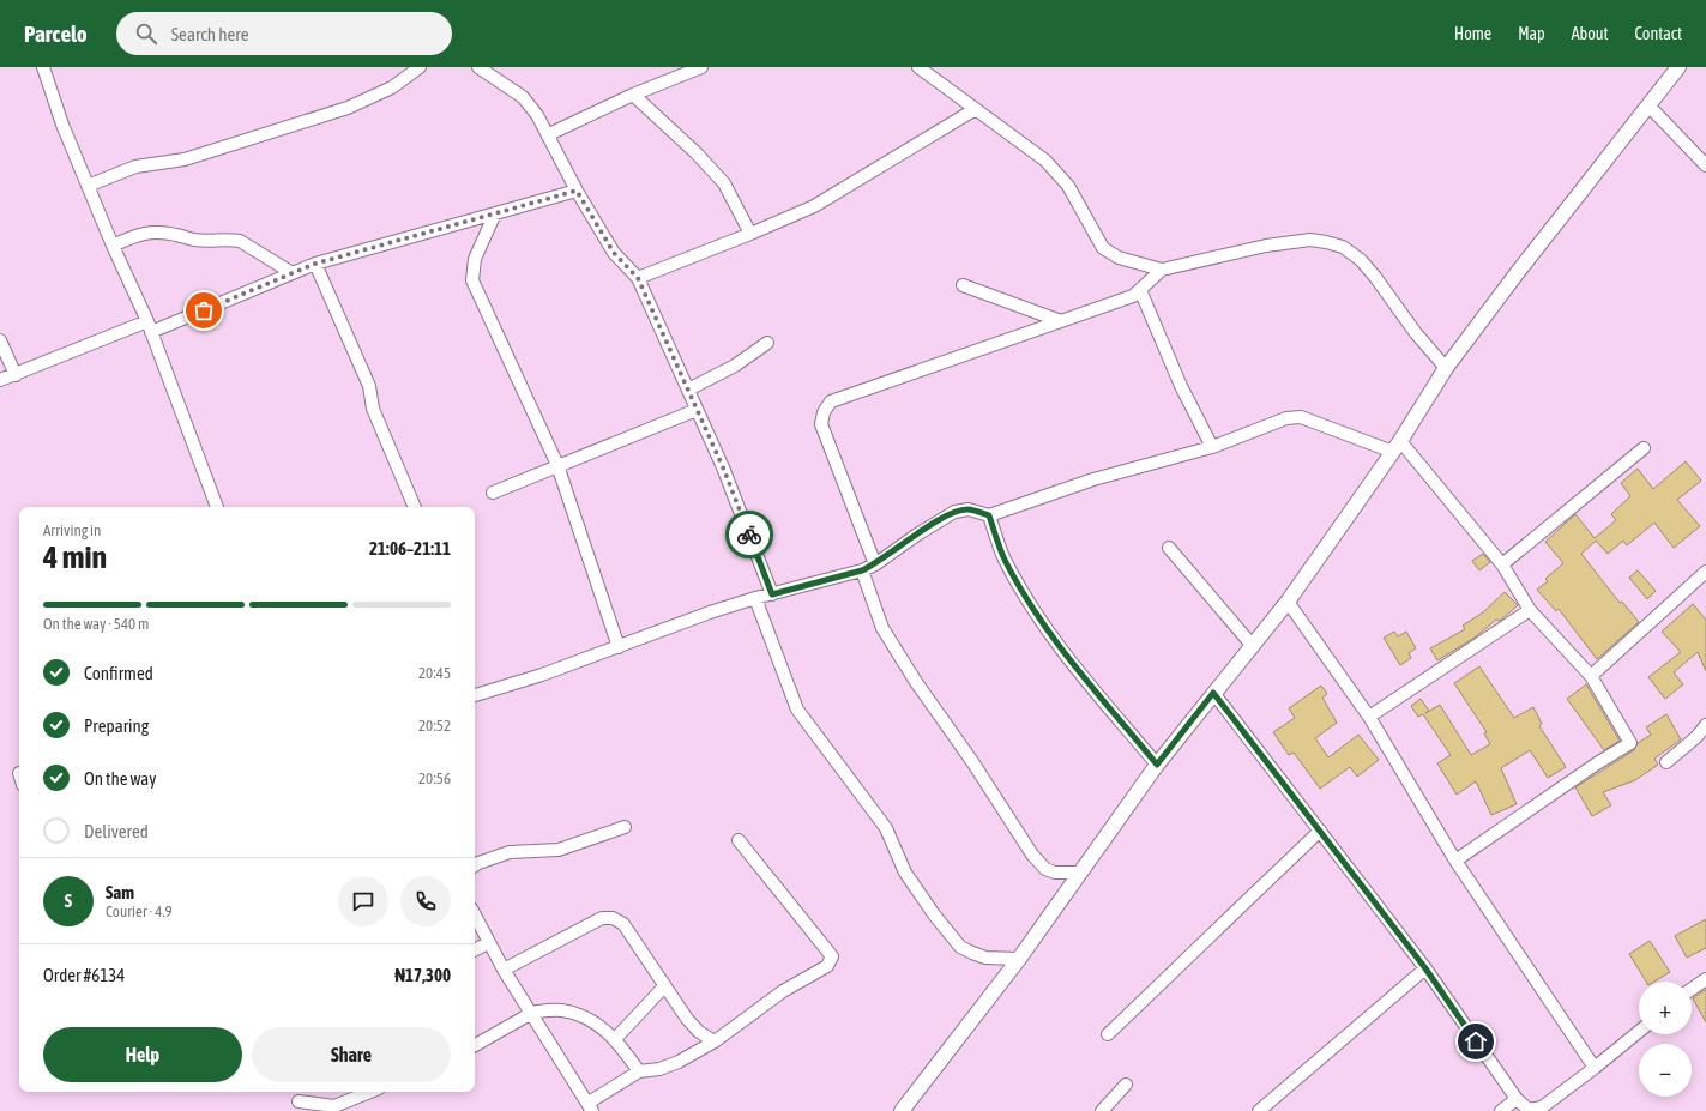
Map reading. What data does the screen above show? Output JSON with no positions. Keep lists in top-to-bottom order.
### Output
{
  "page": {
    "header": "Parcelo",
    "search": "Search here",
    "nav": [
      "Home",
      "Map",
      "About",
      "Contact"
    ],
    "heading": ["4 min", "Arriving in", "21:06–21:11"],
    "panel": [
      "Sam",
      "Courier · 4.9",
      "Order #6134",
      "₦17,300"
    ],
    "bar": "On the way · 540 m",
    "list": [
      ["Confirmed", "20:45"],
      ["Preparing", "20:52"],
      ["On the way", "20:56"],
      "Delivered"
    ],
    "round": "S",
    "map_buttons": ["+", "−"],
    "buttons": ["Help", "Share"]
  }
}
